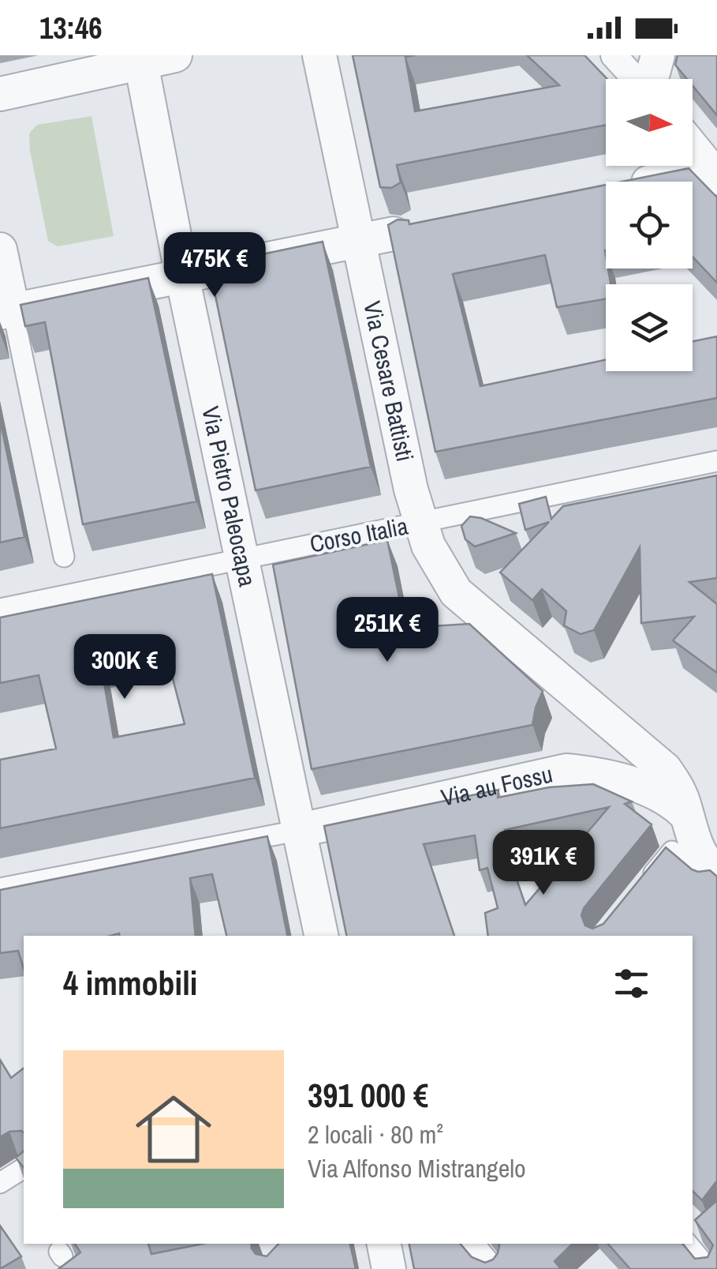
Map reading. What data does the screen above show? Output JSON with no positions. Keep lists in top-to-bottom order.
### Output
{
  "streets": {
    "street": [
      "Via Cesare Battisti",
      "Via Pietro Paleocapa",
      "Corso Italia",
      "Via au Fossu"
    ]
  },
  "crossings": [
    ["Via Cesare Battisti", "Corso Italia"],
    ["Via Cesare Battisti", "Via au Fossu"],
    ["Via Pietro Paleocapa", "Corso Italia"],
    ["Via Pietro Paleocapa", "Via au Fossu"]
  ],
  "north": "right",
  "page": {
    "status": "13:46",
    "price": [
      "475K €",
      "251K €",
      "300K €",
      "391K €"
    ],
    "heading": "4 immobili",
    "list": [
      {
        "name": "391 000 €",
        "note": "2 locali · 80 m² · Via Alfonso Mistrangelo"
      }
    ]
  }
}
